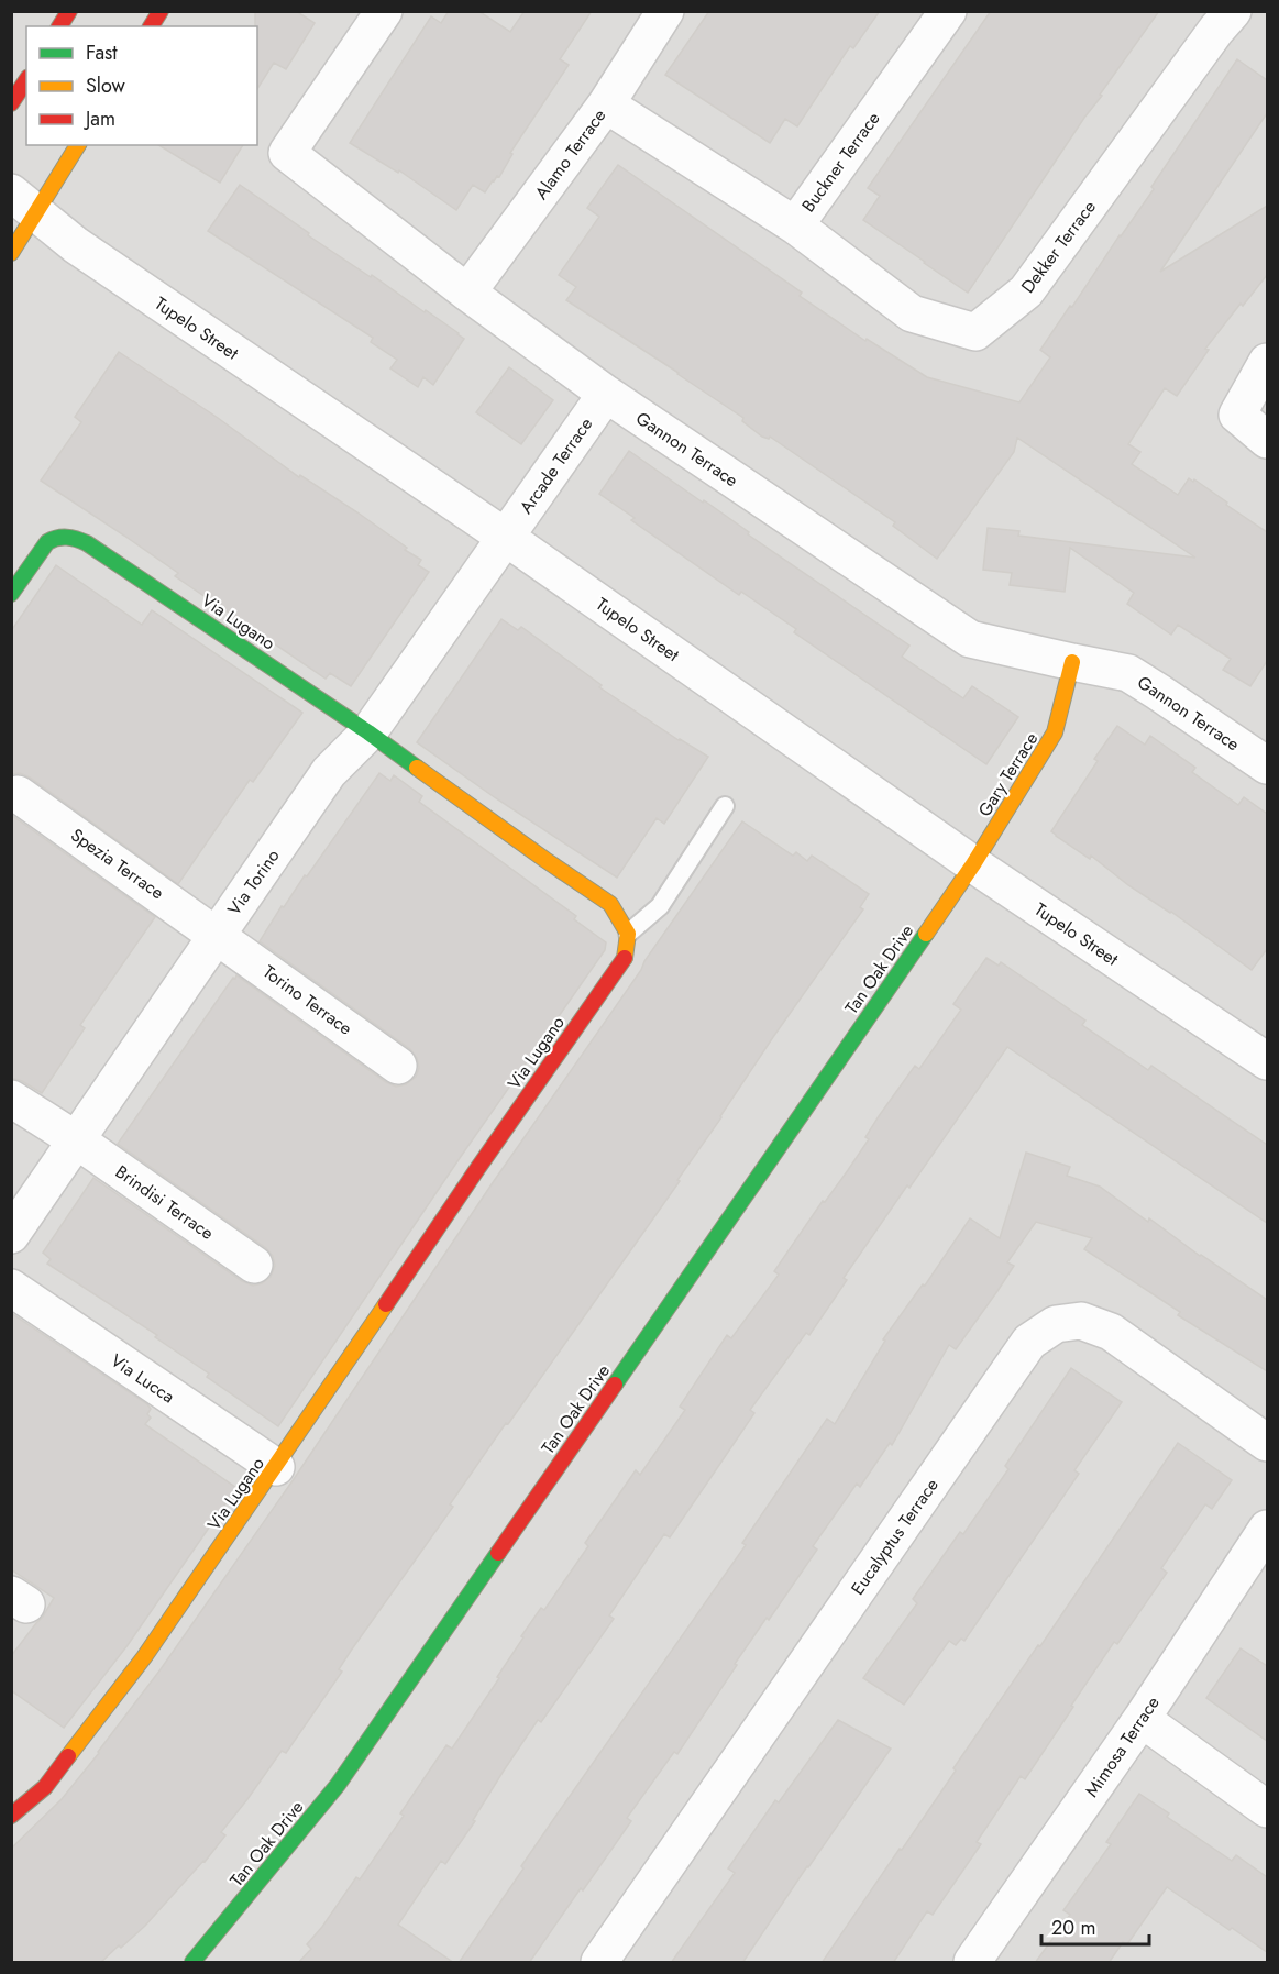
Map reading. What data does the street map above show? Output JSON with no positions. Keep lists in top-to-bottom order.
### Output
{
  "streets": {
    "street": [
      "Alamo Terrace",
      "Buckner Terrace",
      "Dekker Terrace",
      "Tupelo Street",
      "Gannon Terrace",
      "Arcade Terrace",
      "Via Lugano",
      "Gary Terrace",
      "Spezia Terrace",
      "Via Torino",
      "Tan Oak Drive",
      "Torino Terrace",
      "Brindisi Terrace",
      "Via Lucca",
      "Eucalyptus Terrace",
      "Mimosa Terrace"
    ]
  },
  "crossings": [
    ["Alamo Terrace", "Buckner Terrace"],
    ["Alamo Terrace", "Gannon Terrace"],
    ["Buckner Terrace", "Dekker Terrace"],
    ["Tupelo Street", "Arcade Terrace"],
    ["Tupelo Street", "Gary Terrace"],
    ["Tupelo Street", "Via Torino"],
    ["Tupelo Street", "Tan Oak Drive"],
    ["Gannon Terrace", "Arcade Terrace"],
    ["Gannon Terrace", "Gary Terrace"],
    ["Arcade Terrace", "Via Torino"],
    ["Via Lugano", "Via Torino"],
    ["Via Lugano", "Via Lucca"],
    ["Gary Terrace", "Tan Oak Drive"],
    ["Spezia Terrace", "Via Torino"],
    ["Spezia Terrace", "Torino Terrace"],
    ["Via Torino", "Torino Terrace"],
    ["Via Torino", "Brindisi Terrace"]
  ],
  "legend": ["Fast", "Slow", "Jam"],
  "scale_bar": "20 m"
}
